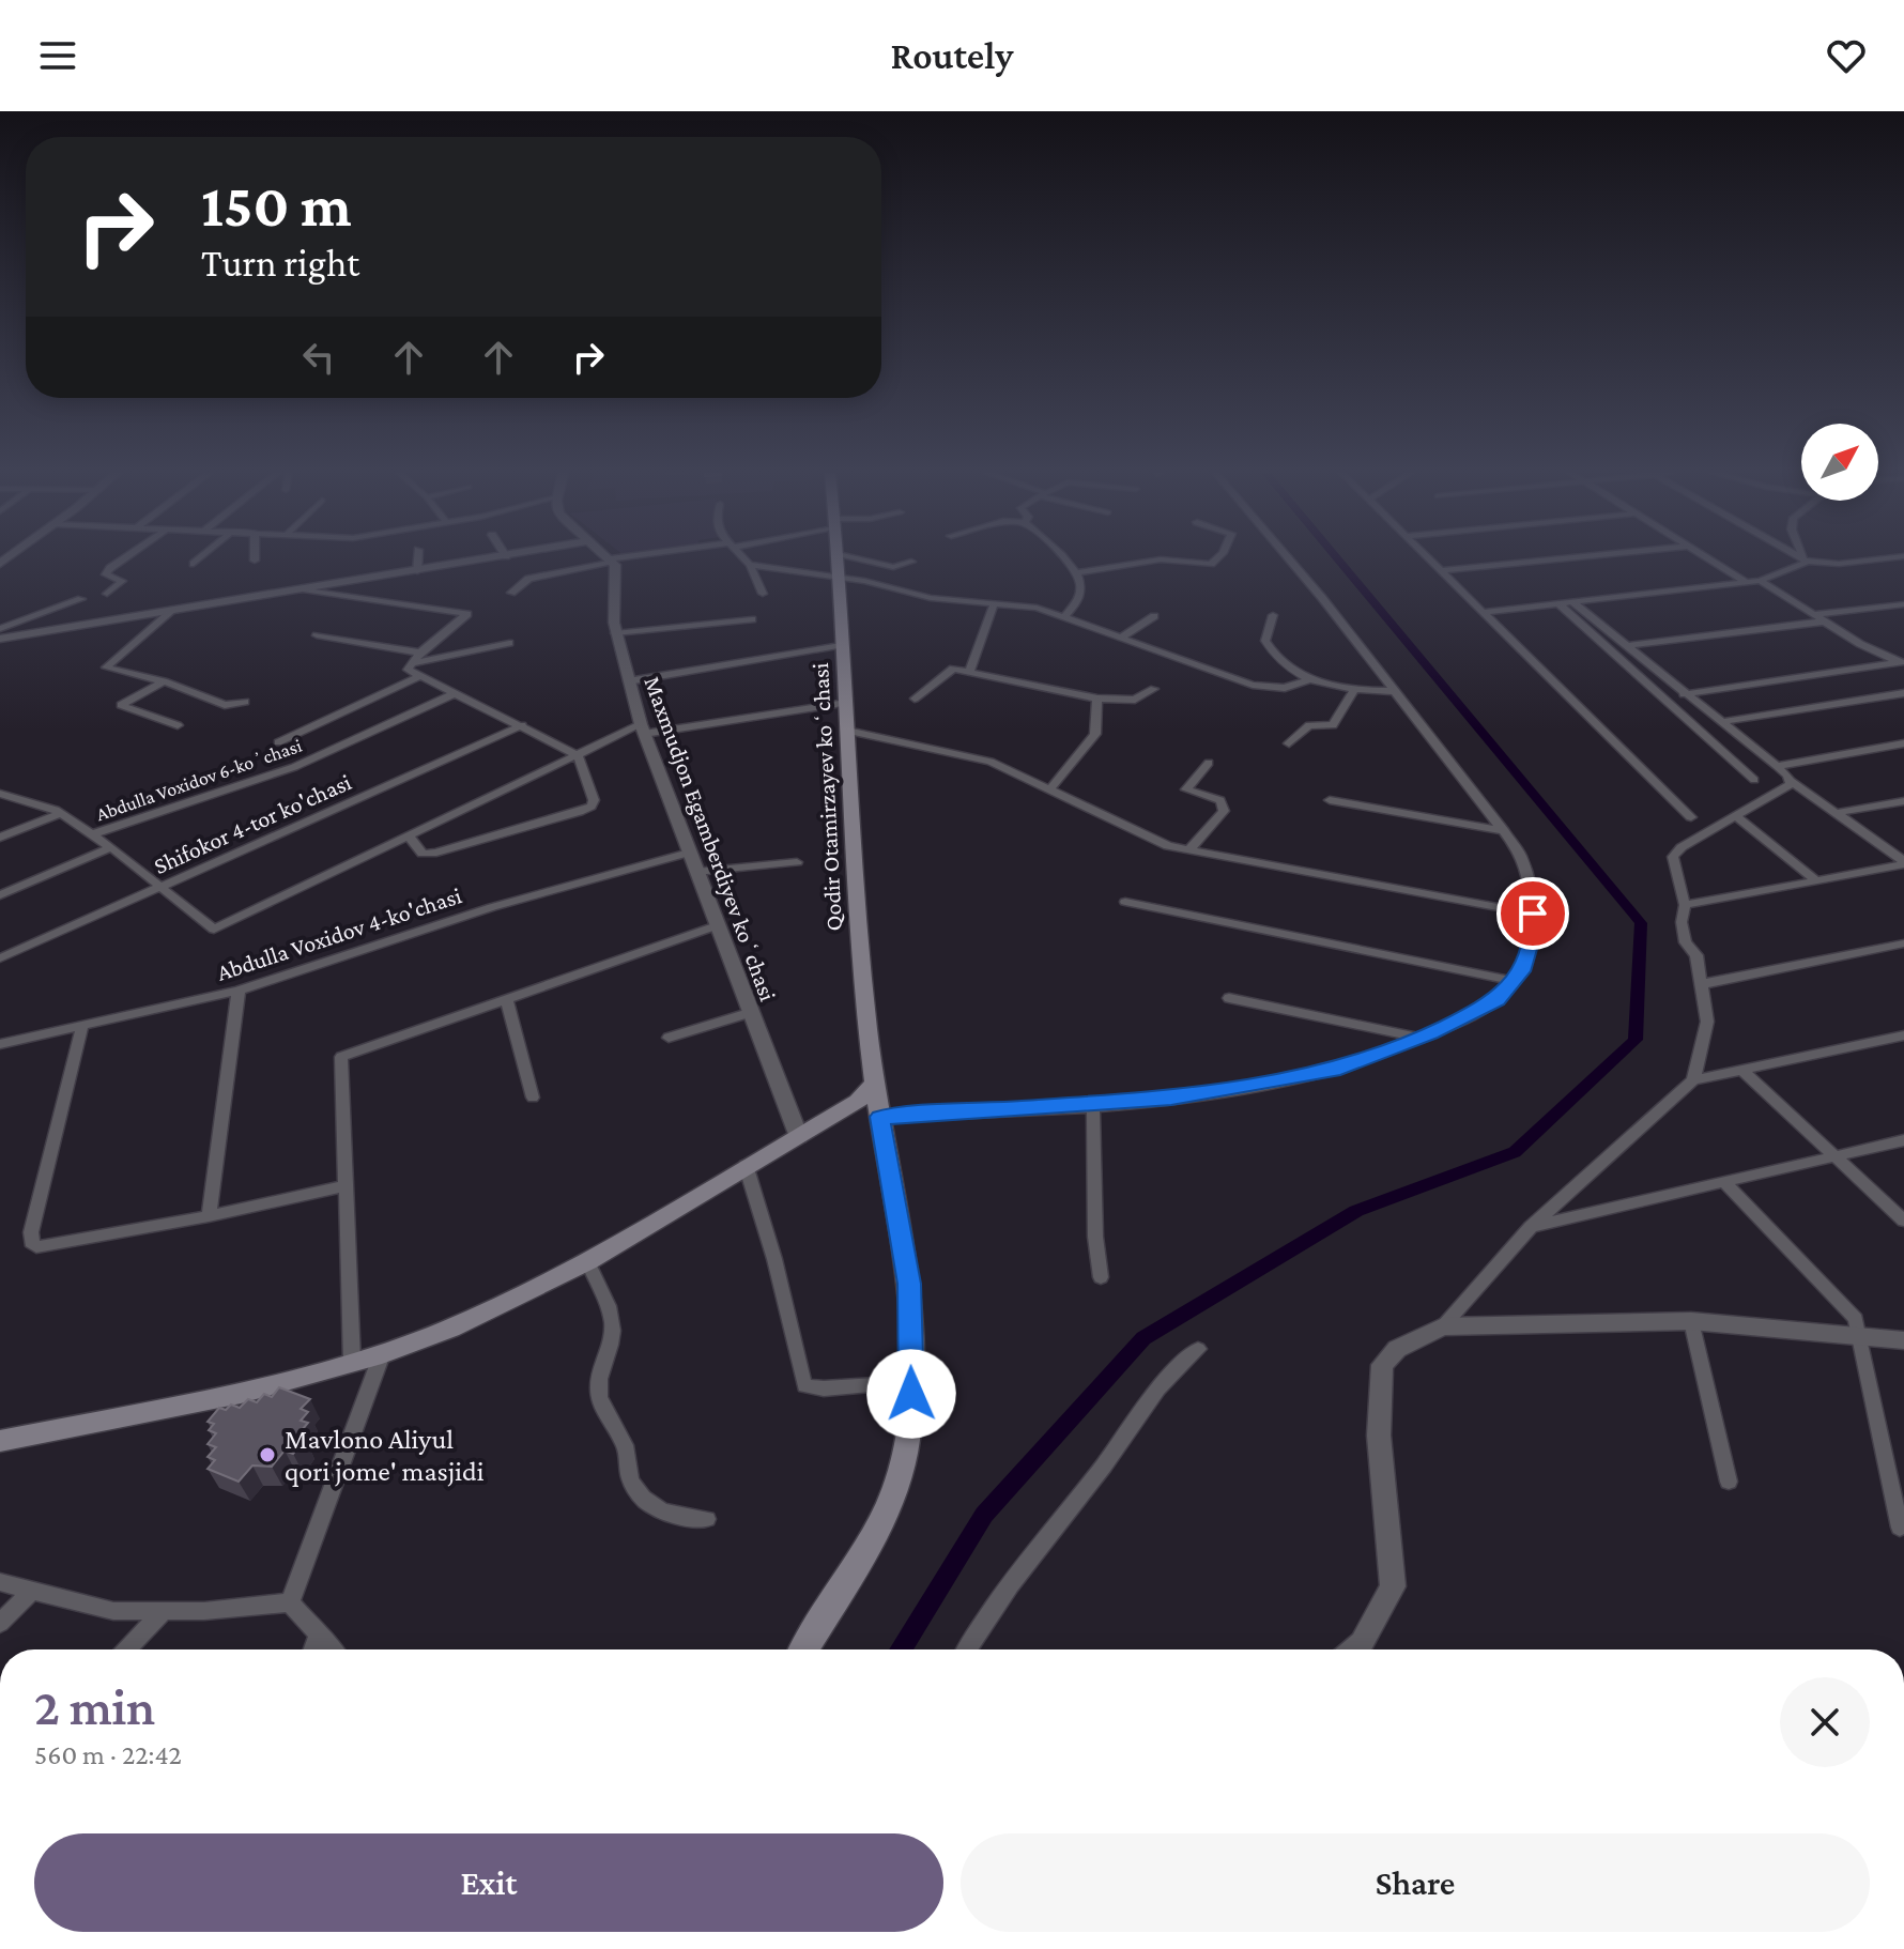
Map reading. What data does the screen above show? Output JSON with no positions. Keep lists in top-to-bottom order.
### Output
{
  "streets": {
    "main road": ["Qodir Otamirzayev koʻchasi"],
    "street": [
      "Abdulla Voxidov 6-koʼchasi",
      "Shifokor 4-tor ko'chasi",
      "Maxmudjon Egamberdiyev koʻchasi",
      "Abdulla Voxidov 4-ko'chasi"
    ]
  },
  "crossings": [
    ["Maxmudjon Egamberdiyev koʻchasi", "Abdulla Voxidov 4-ko'chasi"]
  ],
  "places": ["Mavlono Aliyul qori jome' masjidi"],
  "north": "top right",
  "page": {
    "header": "Routely",
    "turn": ["150 m", "Turn right"],
    "heading": ["2 min", "560 m · 22:42"],
    "buttons": ["Exit", "Share"]
  }
}
